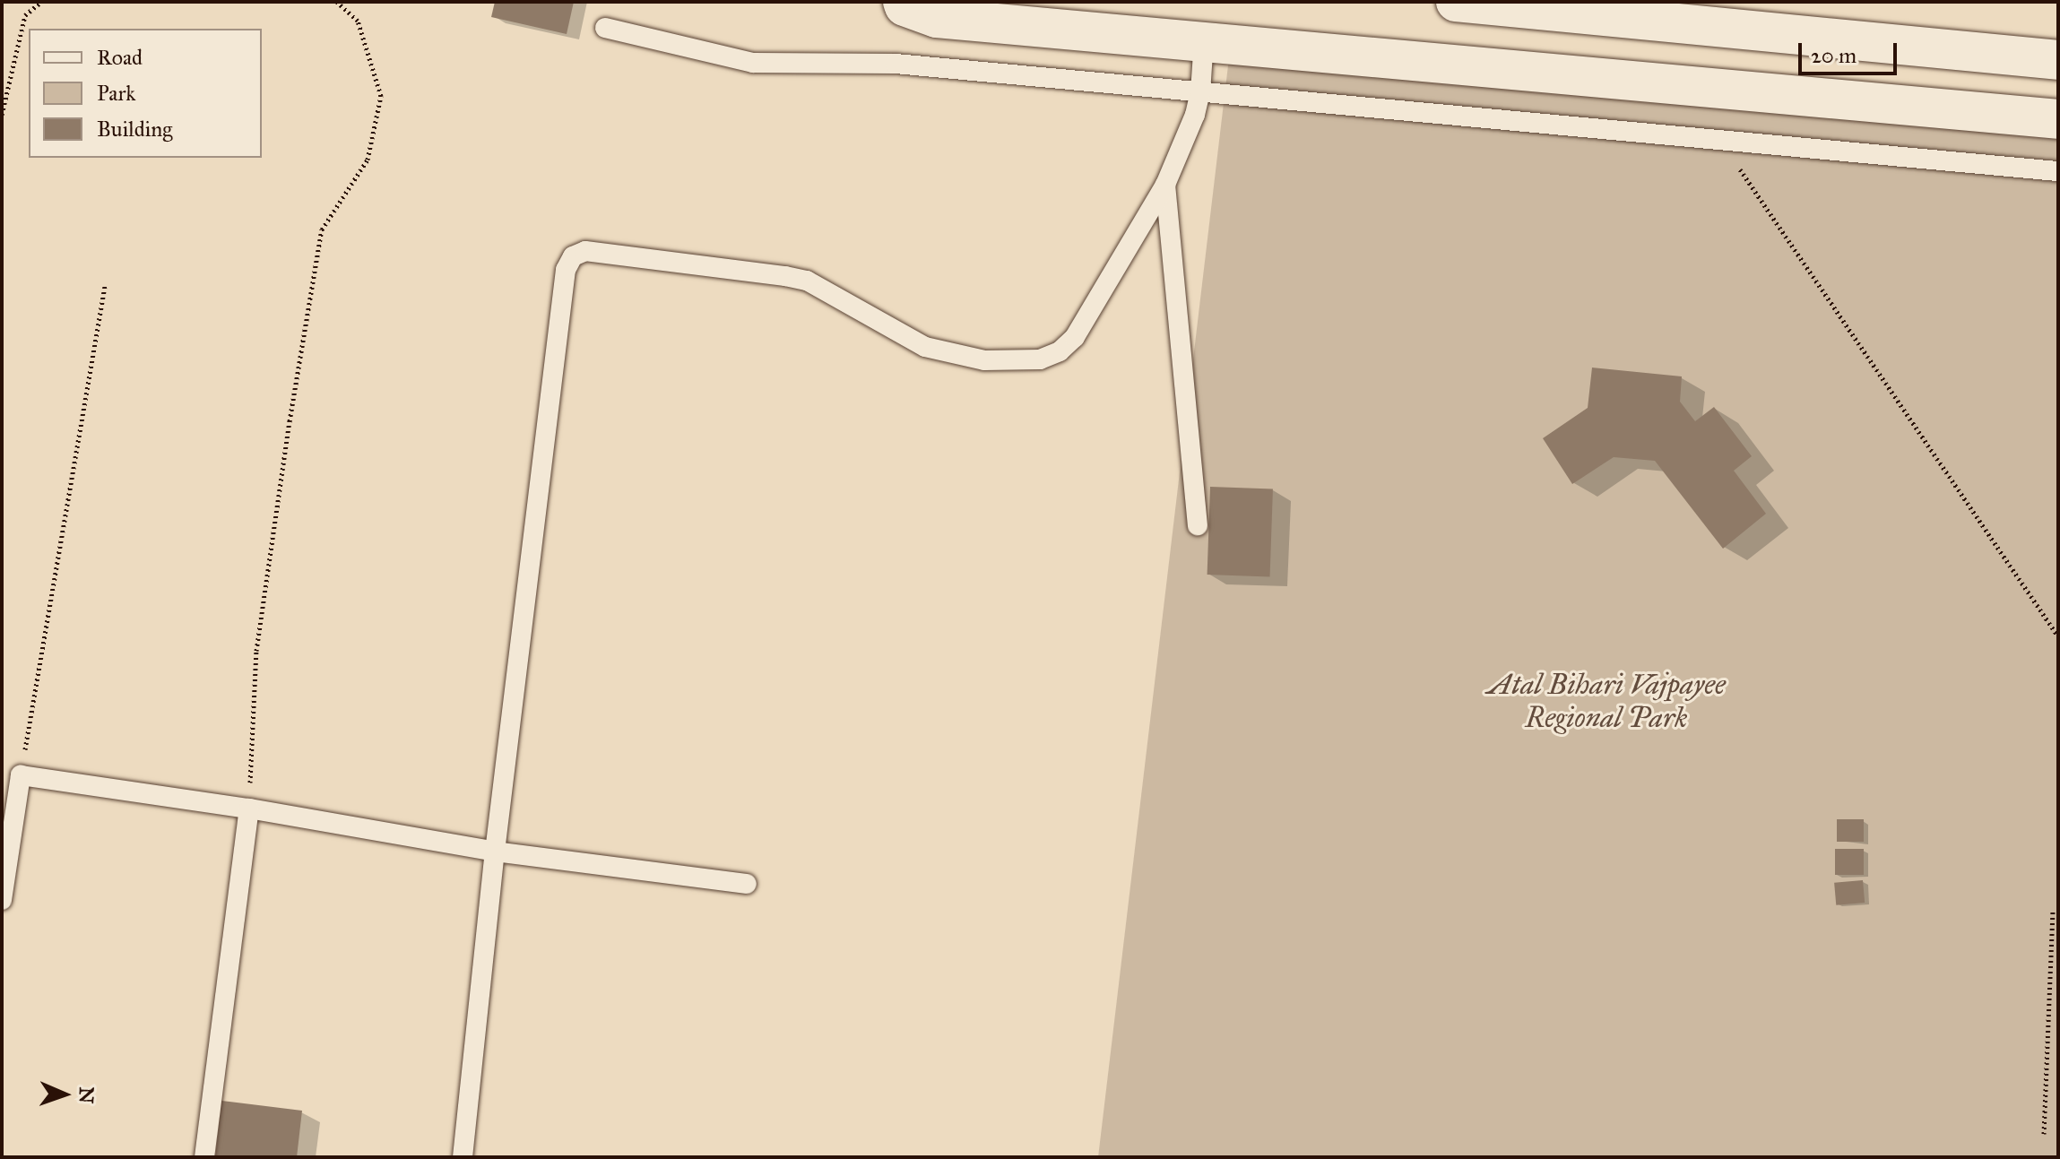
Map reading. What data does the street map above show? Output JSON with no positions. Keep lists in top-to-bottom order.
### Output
{
  "parks": ["Atal Bihari Vajpayee Regional Park"],
  "legend": ["Road", "Park", "Building"],
  "scale_bar": "20 m",
  "north": "right"
}
